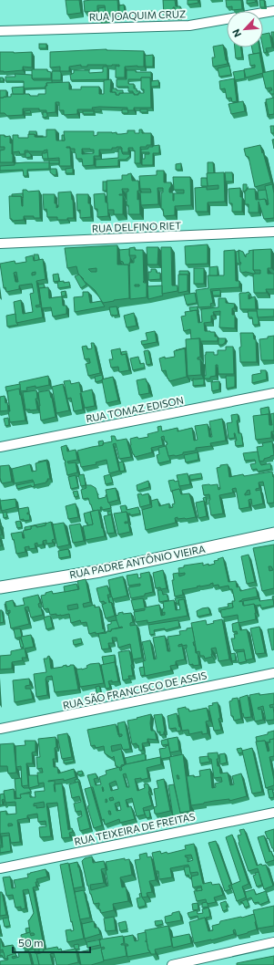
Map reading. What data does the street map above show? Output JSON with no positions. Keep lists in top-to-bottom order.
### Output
{
  "streets": {
    "street": [
      "RUA JOAQUIM CRUZ",
      "RUA DELFINO RIET",
      "RUA TOMAZ EDISON",
      "RUA PADRE ANTÔNIO VIEIRA",
      "RUA SÃO FRANCISCO DE ASSIS",
      "RUA TEIXEIRA DE FREITAS"
    ]
  },
  "scale_bar": "50 m",
  "north": "bottom left"
}
